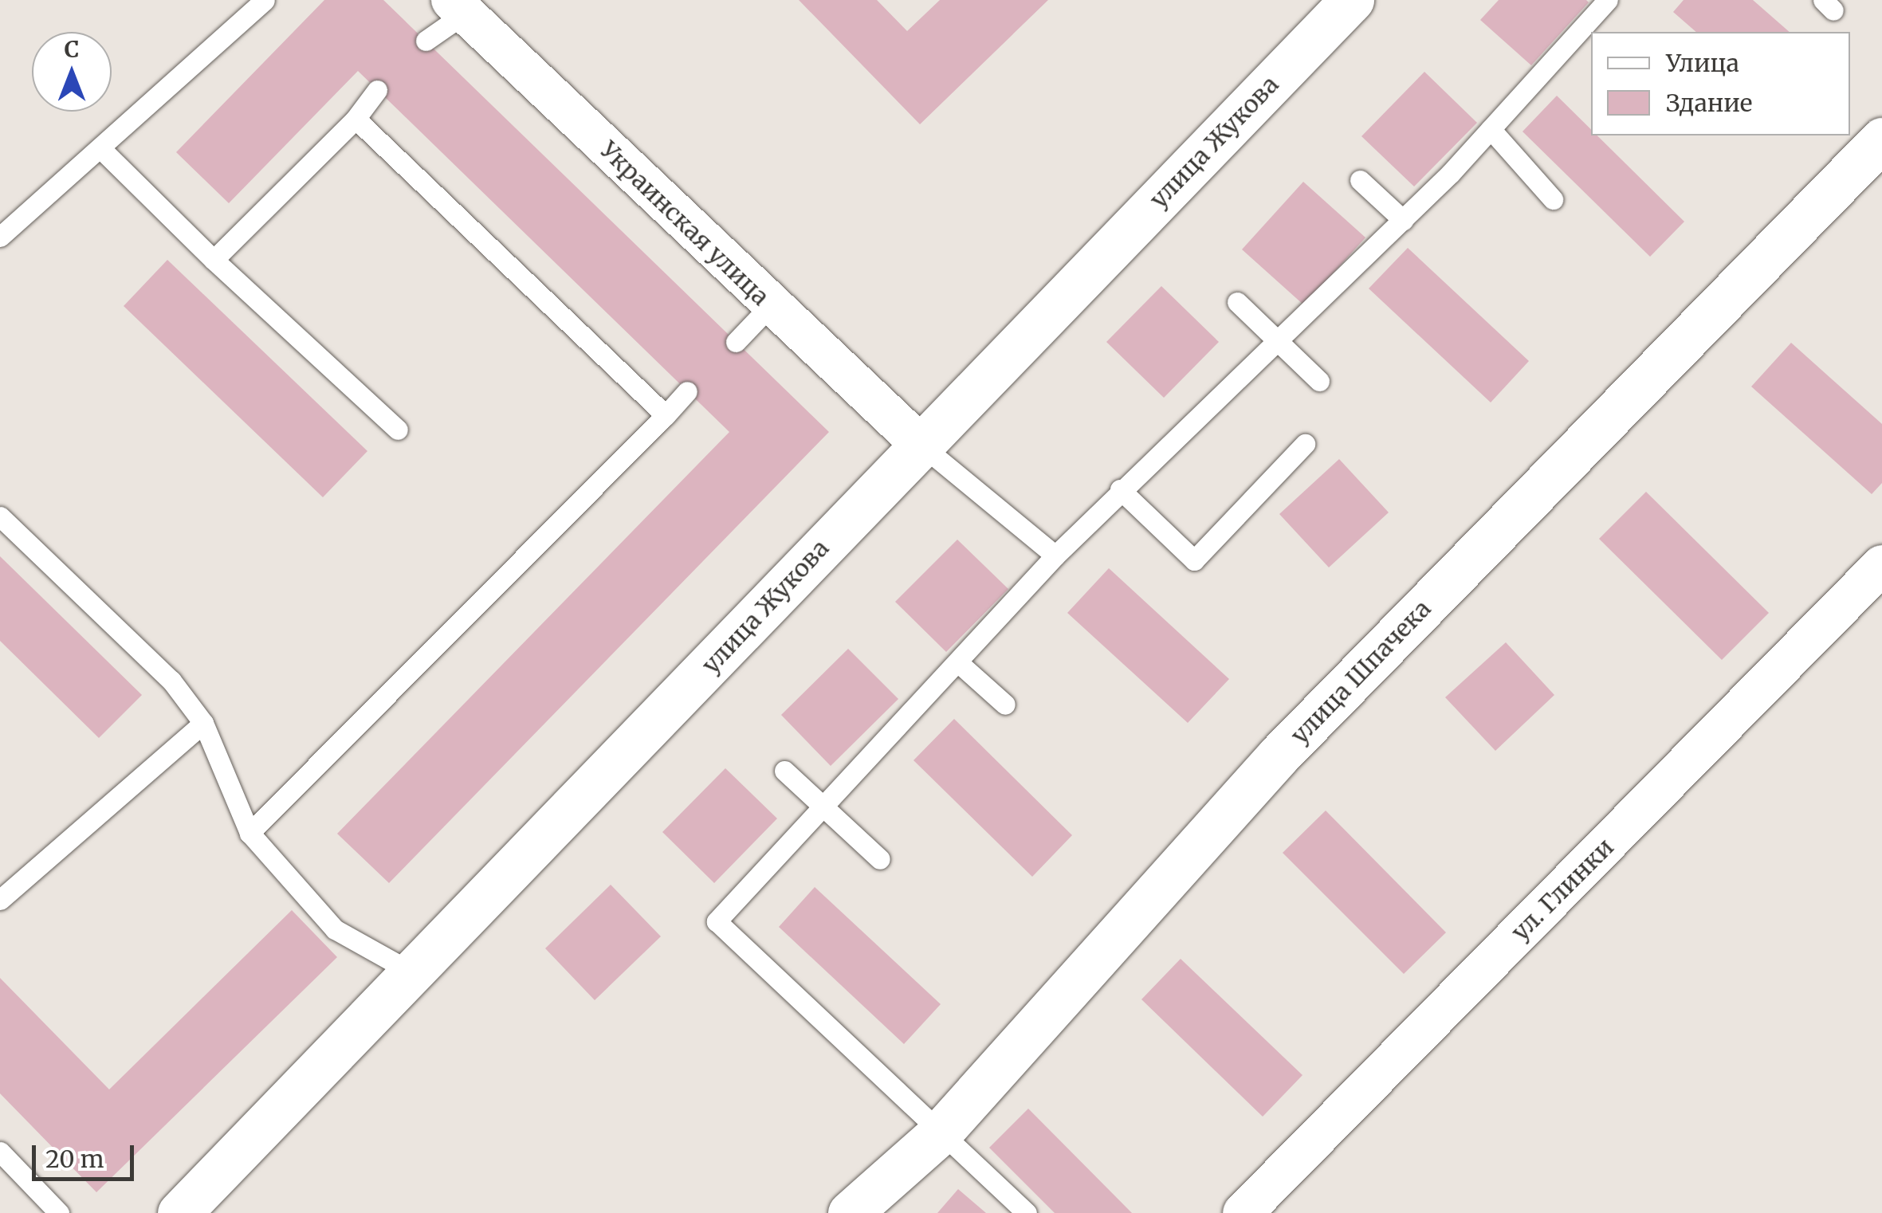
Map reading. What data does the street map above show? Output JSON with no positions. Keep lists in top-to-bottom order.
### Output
{
  "streets": {
    "street": [
      "улица Жукова",
      "Украинская улица",
      "улица Шпачека",
      "ул. Глинки"
    ]
  },
  "crossings": [
    ["улица Жукова", "Украинская улица"]
  ],
  "legend": ["Улица", "Здание"],
  "scale_bar": "20 m",
  "north": "top"
}
